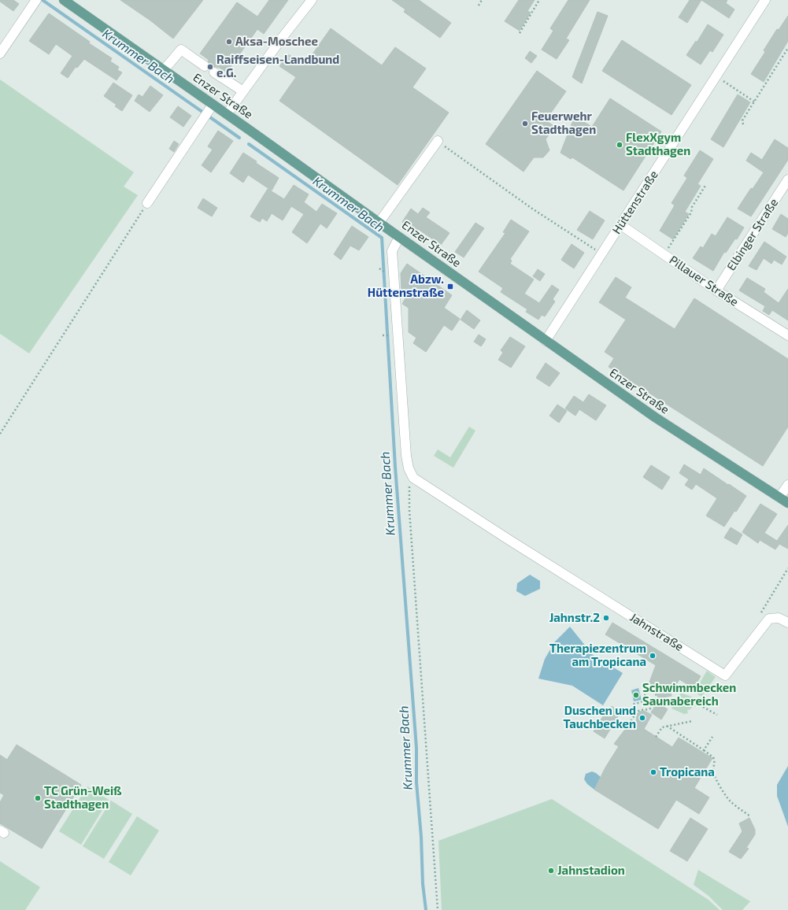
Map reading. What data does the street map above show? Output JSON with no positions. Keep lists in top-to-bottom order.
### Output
{
  "streets": {
    "main road": ["Enzer Straße"],
    "street": [
      "Hüttenstraße",
      "Elbinger Straße",
      "Pillauer Straße",
      "Jahnstraße"
    ]
  },
  "crossings": [
    ["Enzer Straße", "Hüttenstraße"],
    ["Hüttenstraße", "Pillauer Straße"],
    ["Elbinger Straße", "Pillauer Straße"]
  ],
  "water": ["Krummer Bach"],
  "places": {
    "other": [
      "Aksa-Moschee",
      "Raiffseisen-Landbund e.G.",
      "Feuerwehr Stadthagen",
      "FlexXgym Stadthagen",
      "Jahnstr.2",
      "Therapiezentrum am Tropicana",
      "Schwimmbecken Saunabereich",
      "Duschen und Tauchbecken",
      "Tropicana",
      "TC Grün-Weiß Stadthagen",
      "Jahnstadion"
    ],
    "transit": ["Abzw. Hüttenstraße"]
  }
}
